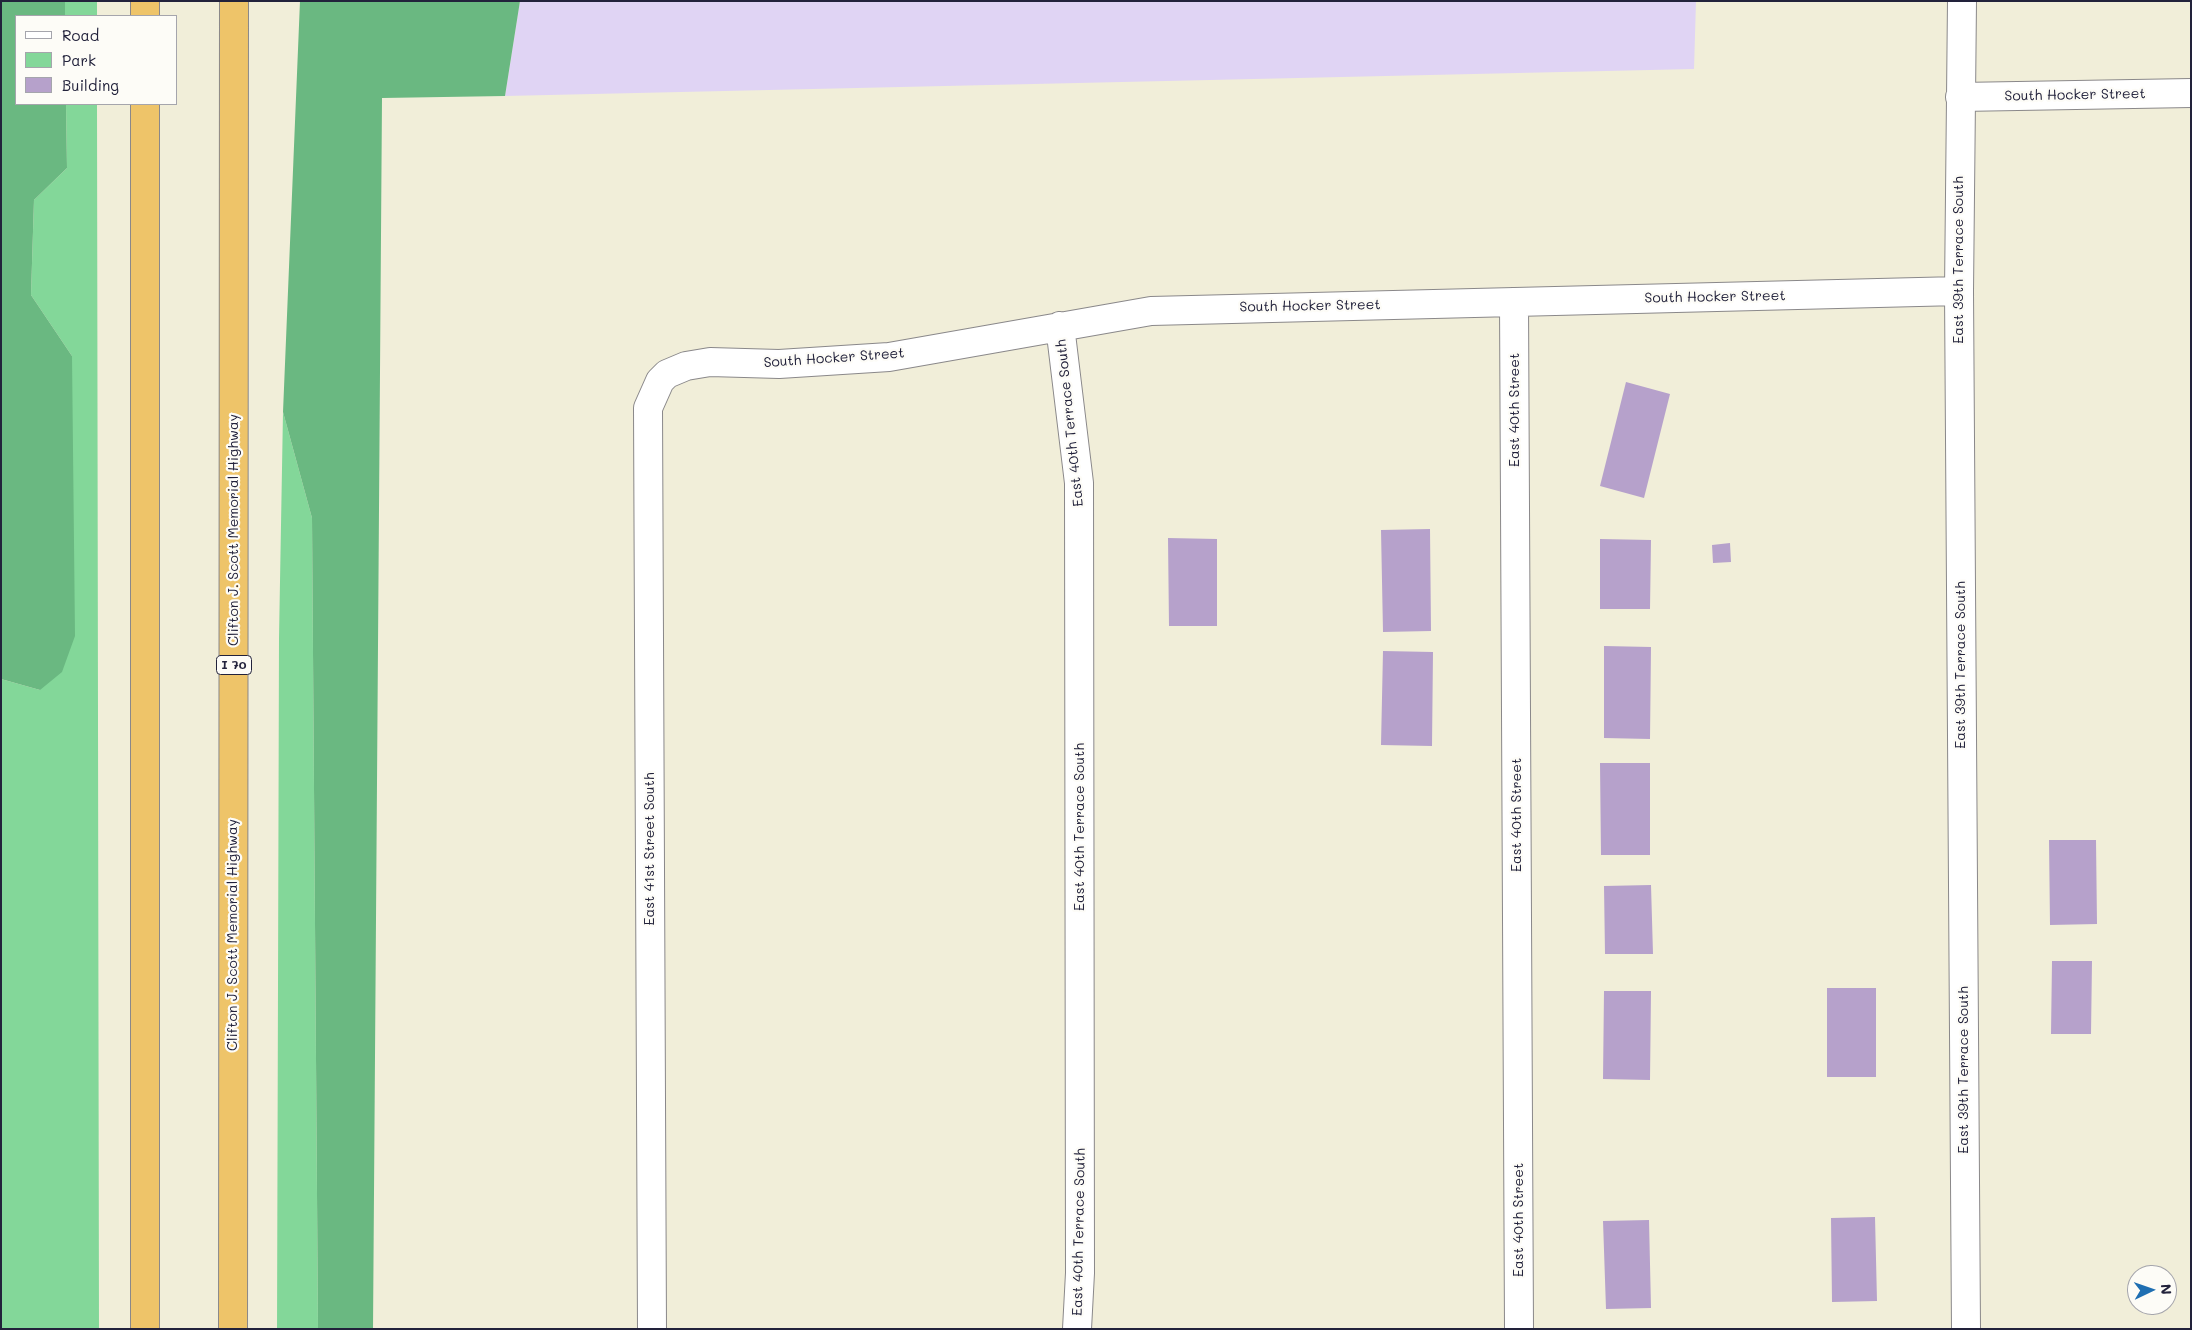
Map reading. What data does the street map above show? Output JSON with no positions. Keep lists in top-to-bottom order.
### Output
{
  "streets": {
    "highway": ["Clifton J. Scott Memorial Highway", "I 70"],
    "street": [
      "South Hocker Street",
      "East 39th Terrace South",
      "East 40th Street",
      "East 40th Terrace South",
      "East 41st Street South"
    ]
  },
  "crossings": [
    ["South Hocker Street", "East 39th Terrace South"],
    ["South Hocker Street", "East 40th Street"],
    ["South Hocker Street", "East 40th Terrace South"],
    ["South Hocker Street", "East 41st Street South"]
  ],
  "legend": ["Road", "Park", "Building"],
  "north": "right"
}
